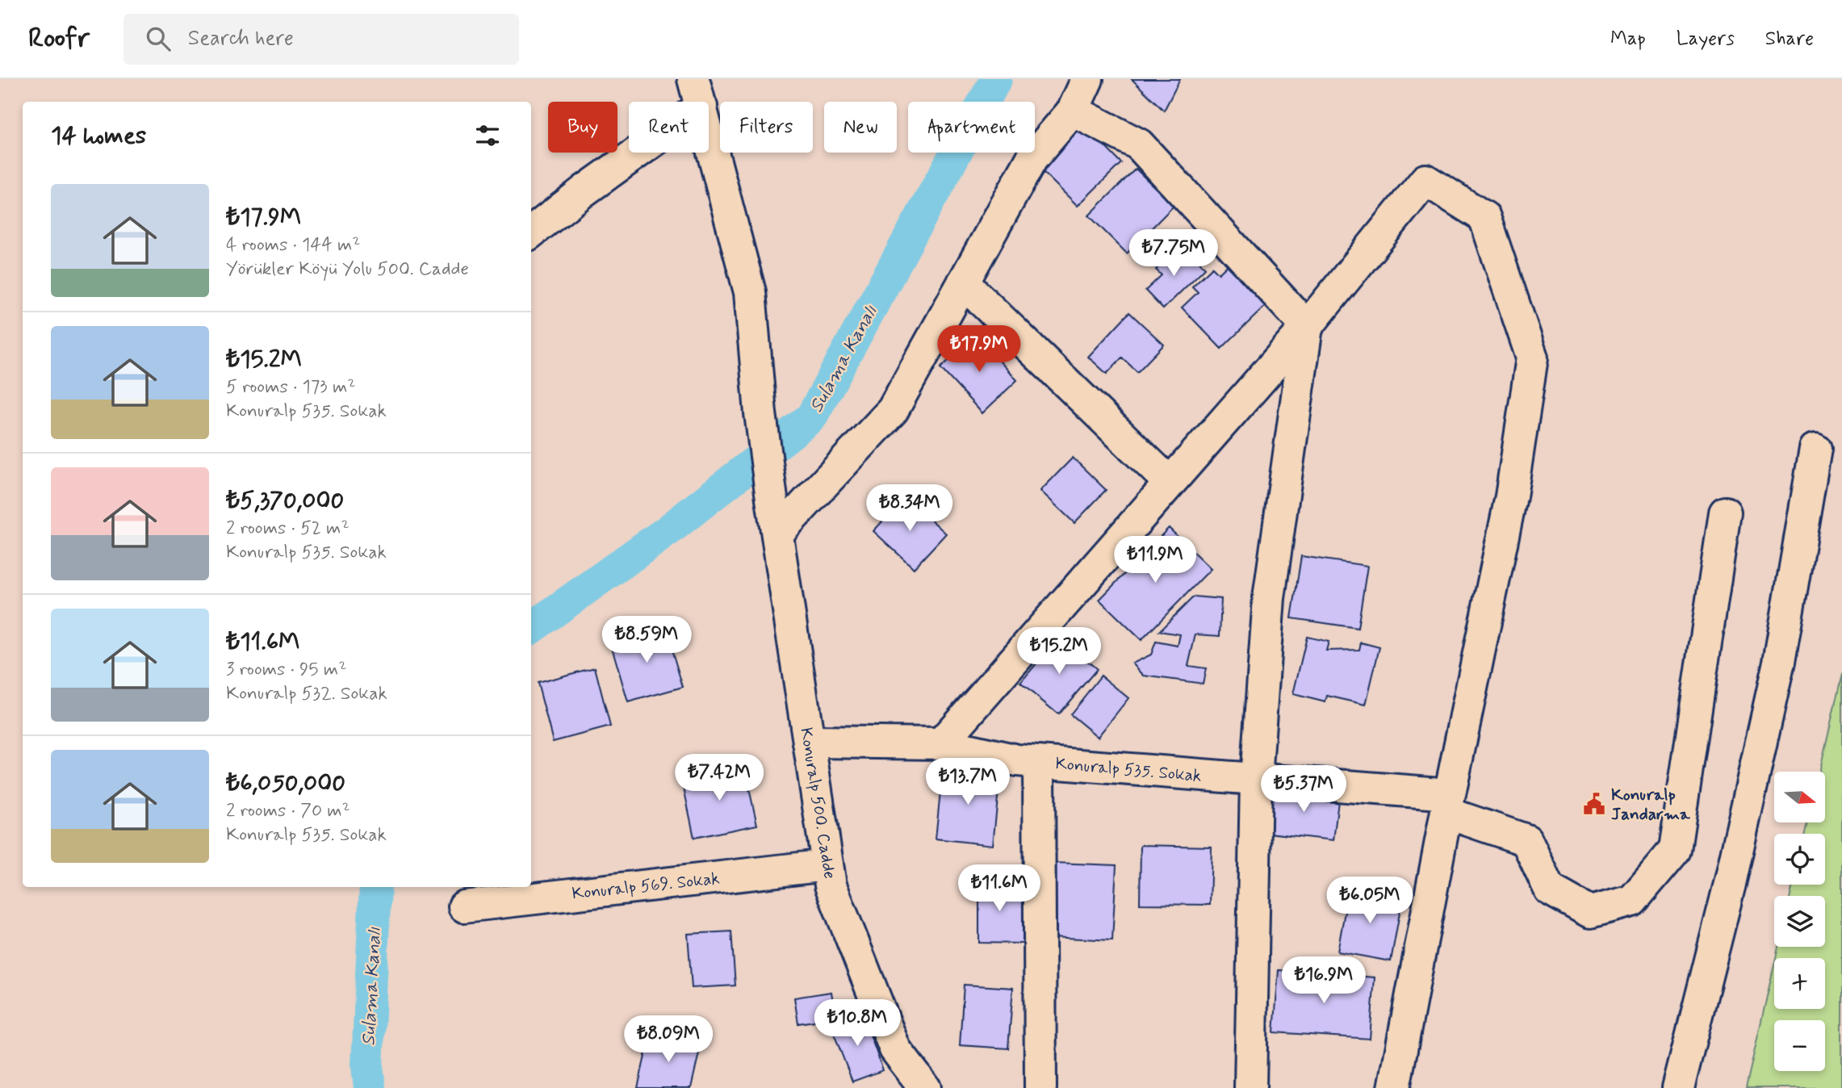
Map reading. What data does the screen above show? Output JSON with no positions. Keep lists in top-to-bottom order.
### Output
{
  "streets": {
    "street": ["Konuralp 535. Sokak", "Konuralp 500. Cadde", "Konuralp 569. Sokak"]
  },
  "crossings": [
    ["Konuralp 535. Sokak", "Konuralp 500. Cadde"],
    ["Konuralp 500. Cadde", "Konuralp 569. Sokak"]
  ],
  "water": ["Sulama Kanalı"],
  "places": {
    "public building": ["Konuralp Jandarma"]
  },
  "north": "right",
  "page": {
    "header": "Roofr",
    "search": "Search here",
    "nav": ["Map", "Layers", "Share"],
    "chip": [
      "Buy",
      "Rent",
      "Filters",
      "New",
      "Apartment"
    ],
    "heading": "14 homes",
    "list": [
      {
        "name": "₺17.9M",
        "note": "4 rooms · 144 m² · Yörükler Köyü Yolu 500. Cadde"
      },
      {
        "name": "₺15.2M",
        "note": "5 rooms · 173 m² · Konuralp 535. Sokak"
      },
      {
        "name": "₺5,370,000",
        "note": "2 rooms · 52 m² · Konuralp 535. Sokak"
      },
      {
        "name": "₺11.6M",
        "note": "3 rooms · 95 m² · Konuralp 532. Sokak"
      },
      {
        "name": "₺6,050,000",
        "note": "2 rooms · 70 m² · Konuralp 535. Sokak"
      }
    ],
    "price": [
      "₺7.75M",
      "₺17.9M",
      "₺8.34M",
      "₺11.9M",
      "₺8.59M",
      "₺15.2M",
      "₺7.42M",
      "₺13.7M",
      "₺5.37M",
      "₺11.6M",
      "₺6.05M",
      "₺16.9M",
      "₺10.8M",
      "₺8.09M"
    ],
    "map_buttons": ["+", "−"]
  }
}
